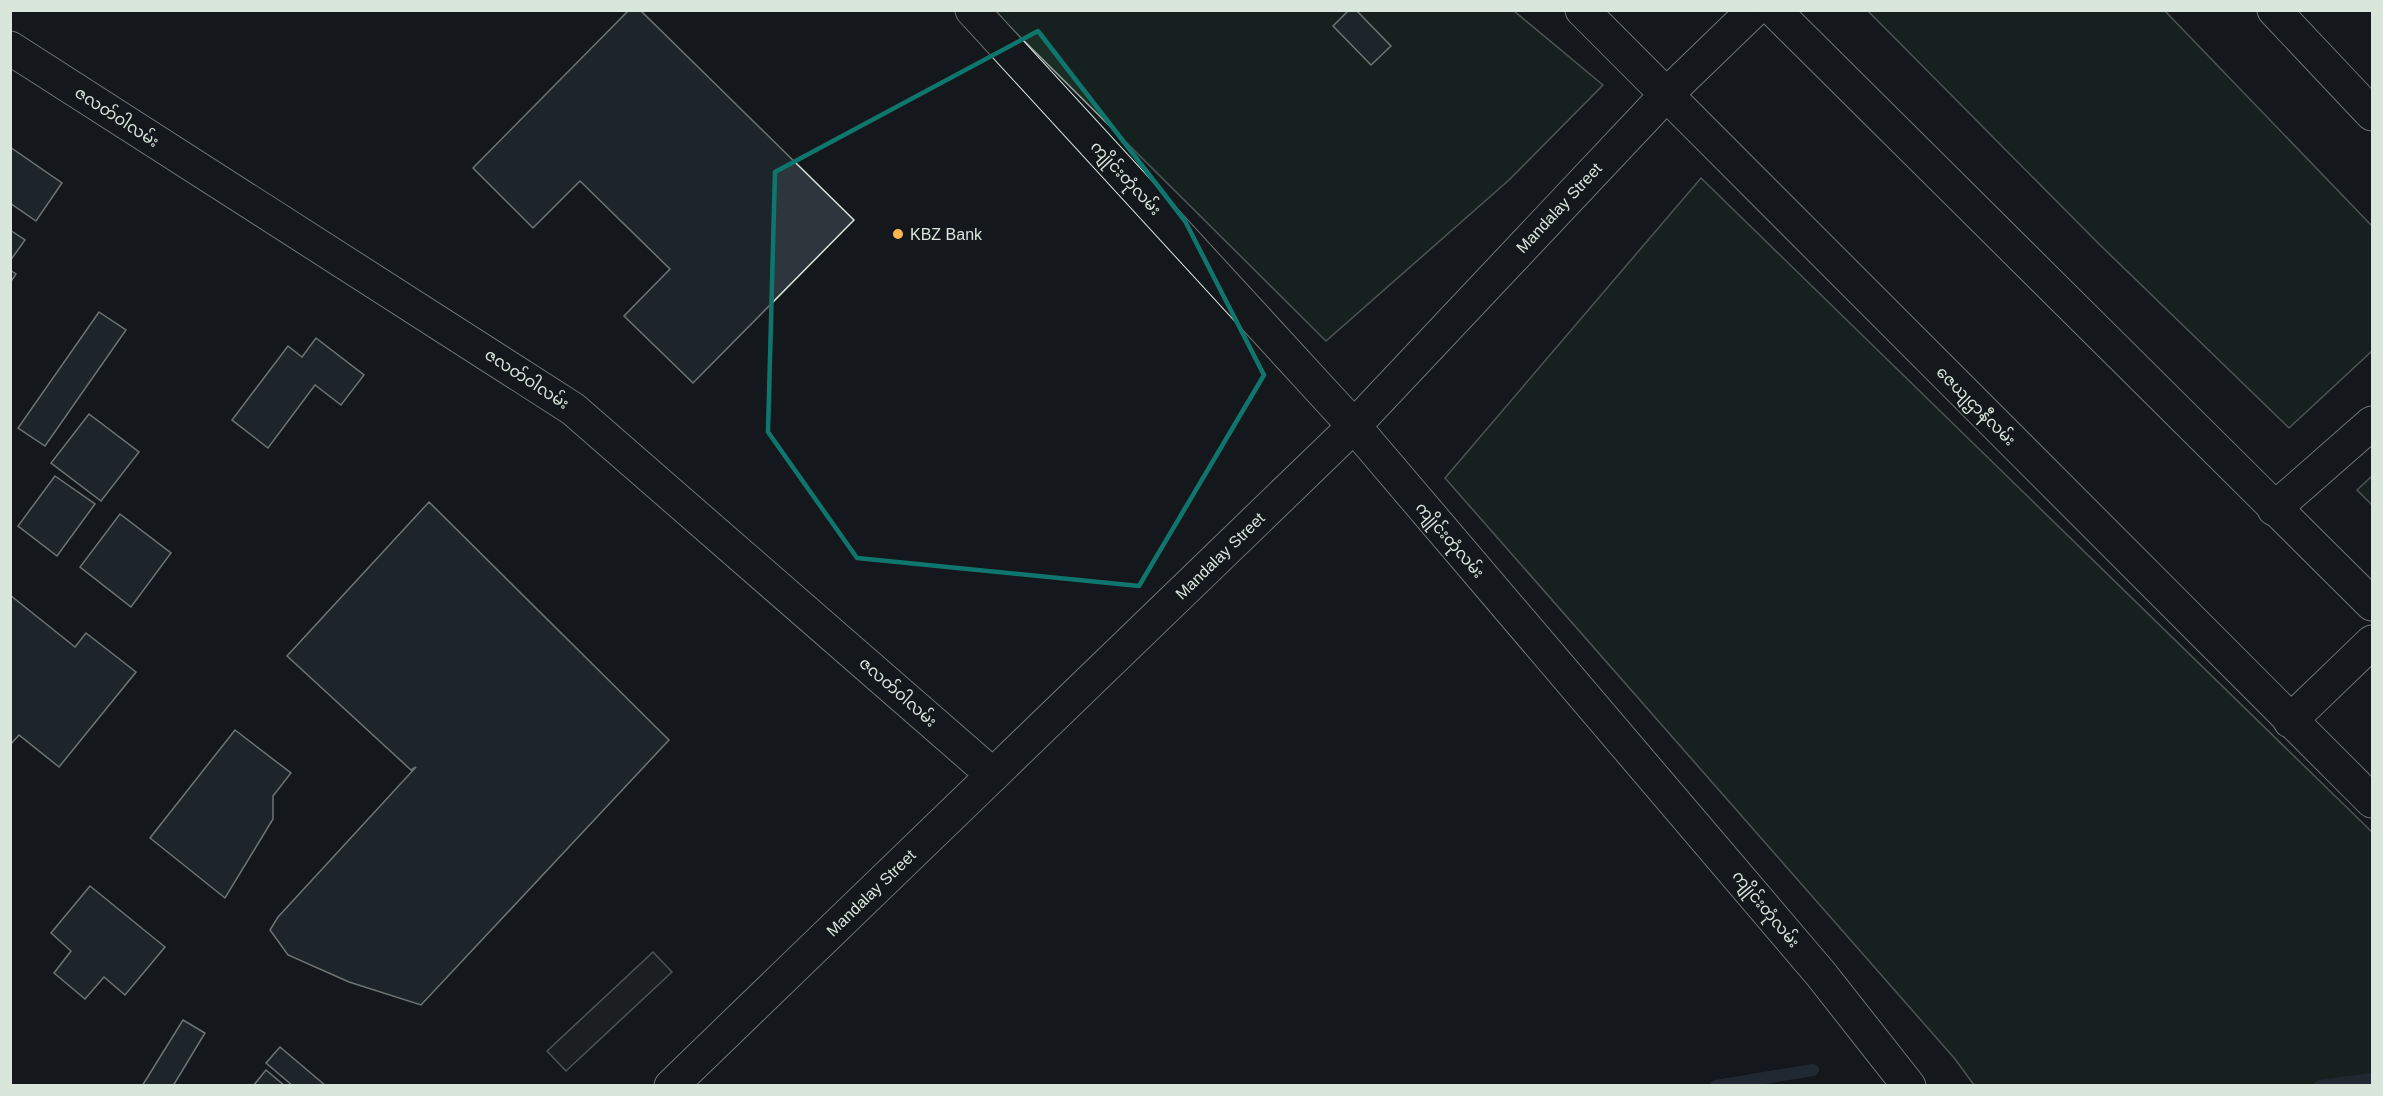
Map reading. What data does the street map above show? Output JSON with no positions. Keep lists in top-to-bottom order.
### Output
{
  "streets": {
    "street": [
      "ဇလတ်ဝါလမ်း",
      "ကျိုင်းတုံလမ်း",
      "Mandalay Street",
      "ဇေယျဌာနီလမ်း"
    ]
  },
  "crossings": [
    ["ဇလတ်ဝါလမ်း", "Mandalay Street"],
    ["ကျိုင်းတုံလမ်း", "Mandalay Street"],
    ["Mandalay Street", "ဇေယျဌာနီလမ်း"]
  ],
  "places": ["KBZ Bank"]
}
